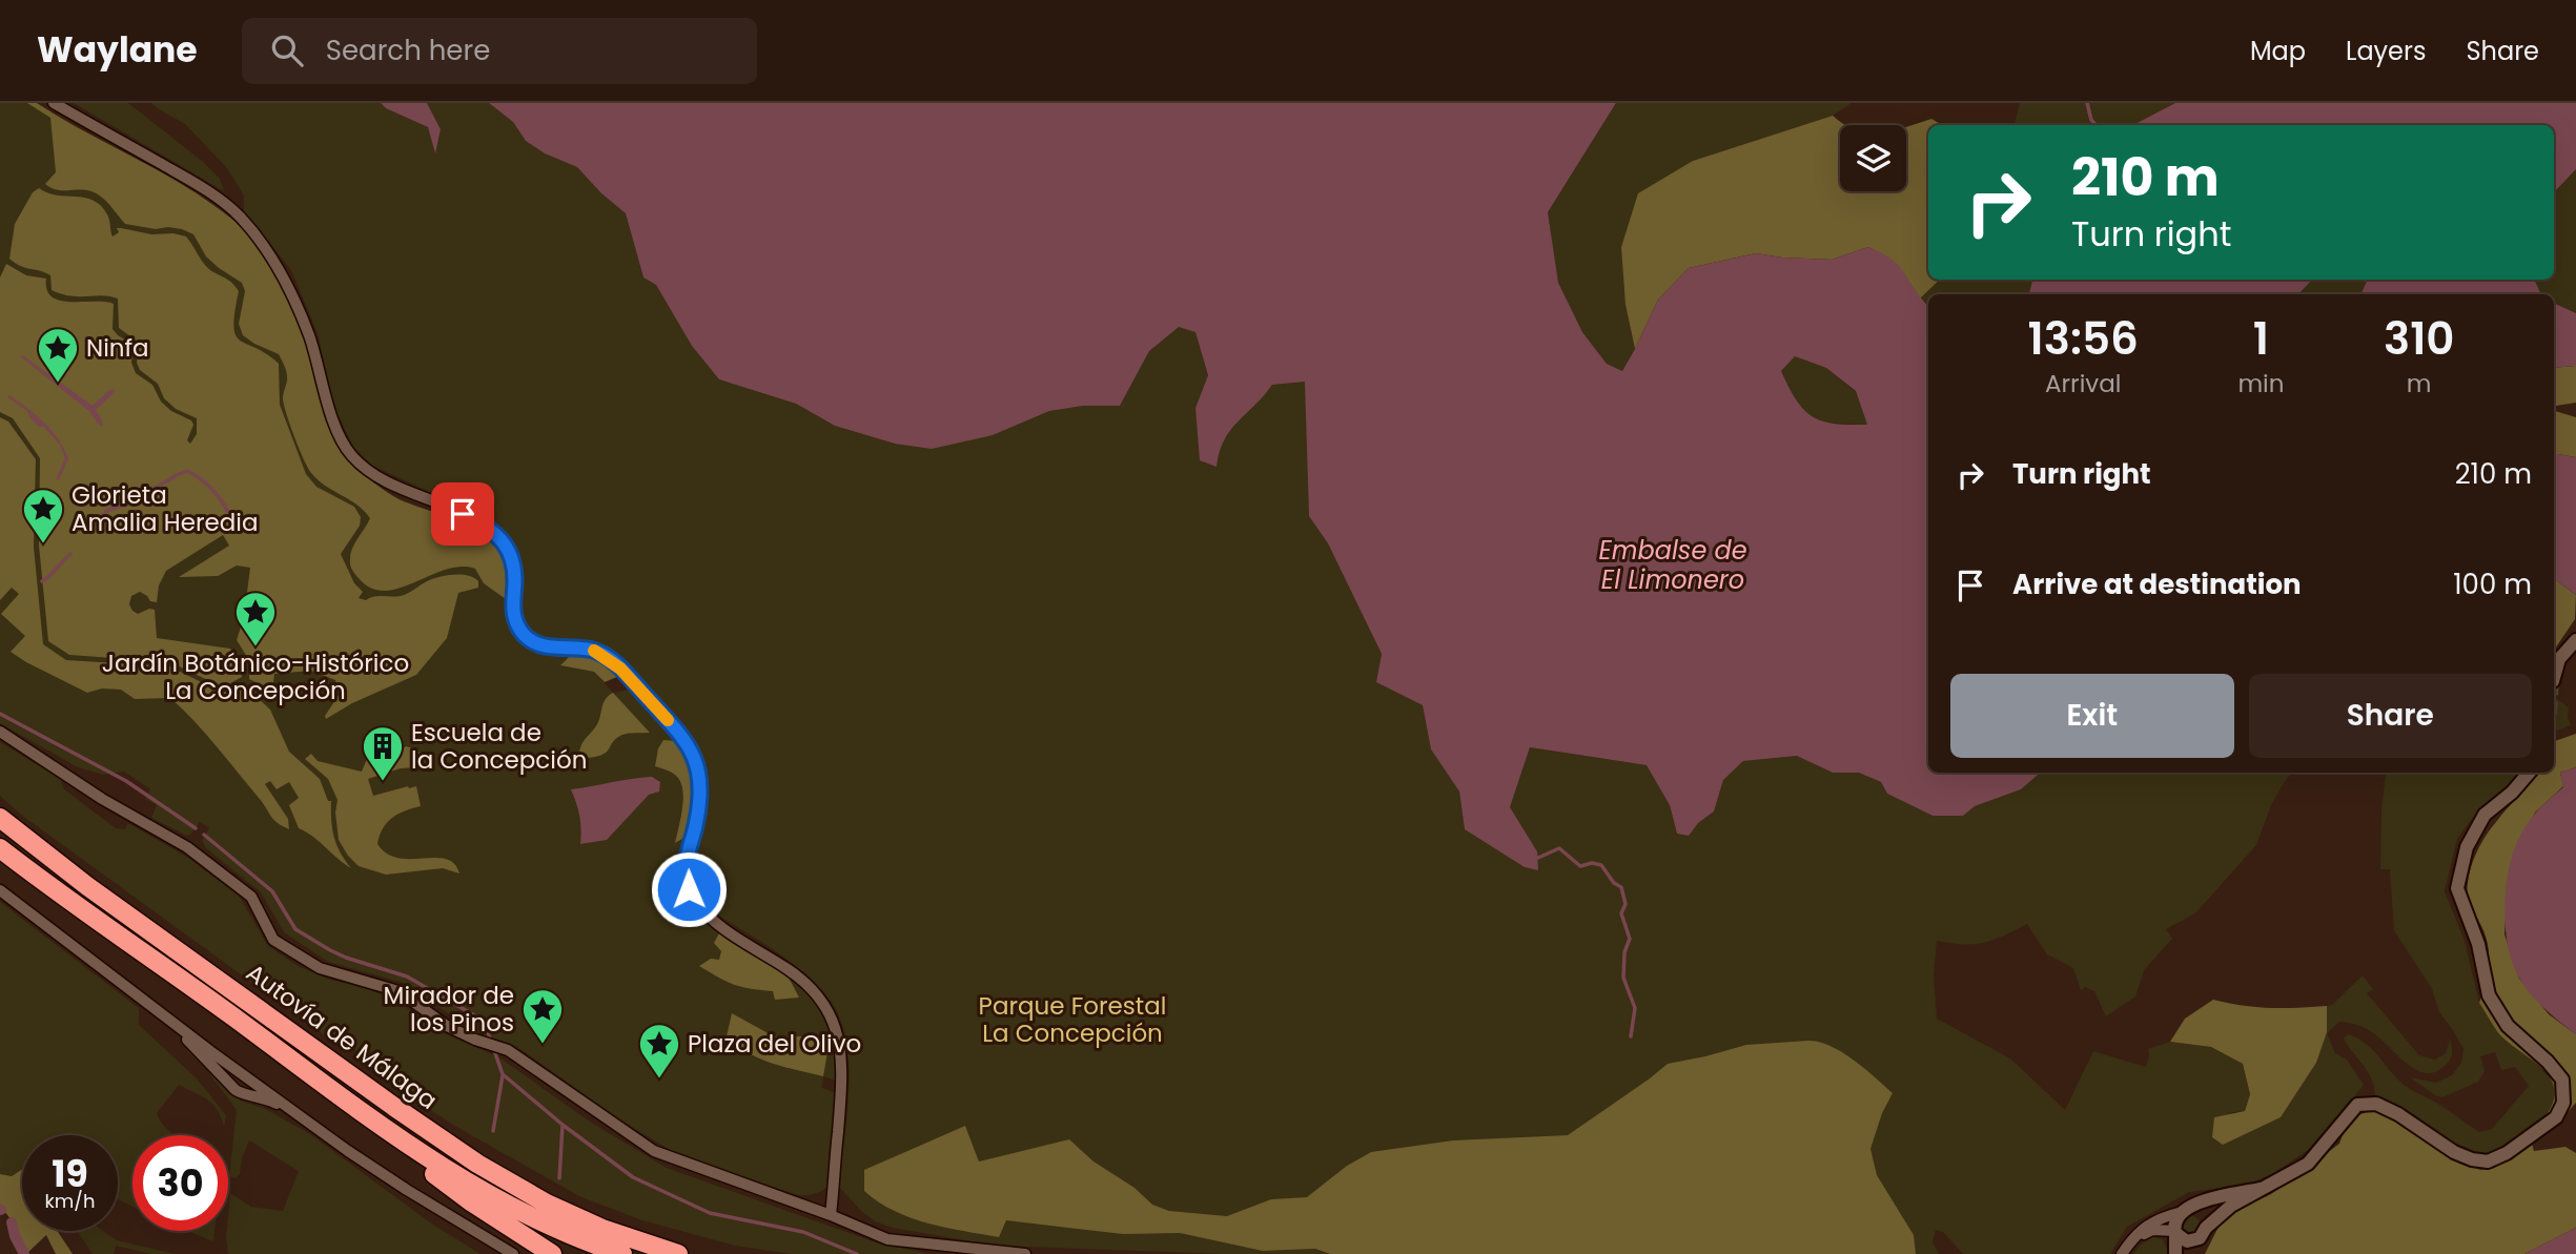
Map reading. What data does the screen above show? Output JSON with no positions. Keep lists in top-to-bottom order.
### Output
{
  "streets": {
    "highway": ["Autovía de Málaga"]
  },
  "water": ["Embalse de El Limonero"],
  "parks": ["Parque Forestal La Concepción"],
  "places": {
    "place": [
      "Ninfa",
      "Glorieta Amalia Heredia",
      "Jardín Botánico-Histórico La Concepción",
      "Mirador de los Pinos",
      "Plaza del Olivo"
    ],
    "building": ["Escuela de la Concepción"]
  },
  "page": {
    "header": "Waylane",
    "search": "Search here",
    "nav": ["Map", "Layers", "Share"],
    "turn": ["210 m", "Turn right"],
    "eta": [
      "13:56",
      "Arrival",
      "1",
      "min",
      "310",
      "m"
    ],
    "list": [
      {
        "name": "Turn right",
        "value": "210 m"
      },
      {
        "name": "Arrive at destination",
        "value": "100 m"
      }
    ],
    "buttons": ["Exit", "Share"],
    "speed": "19 km/h",
    "limit": "30"
  }
}
